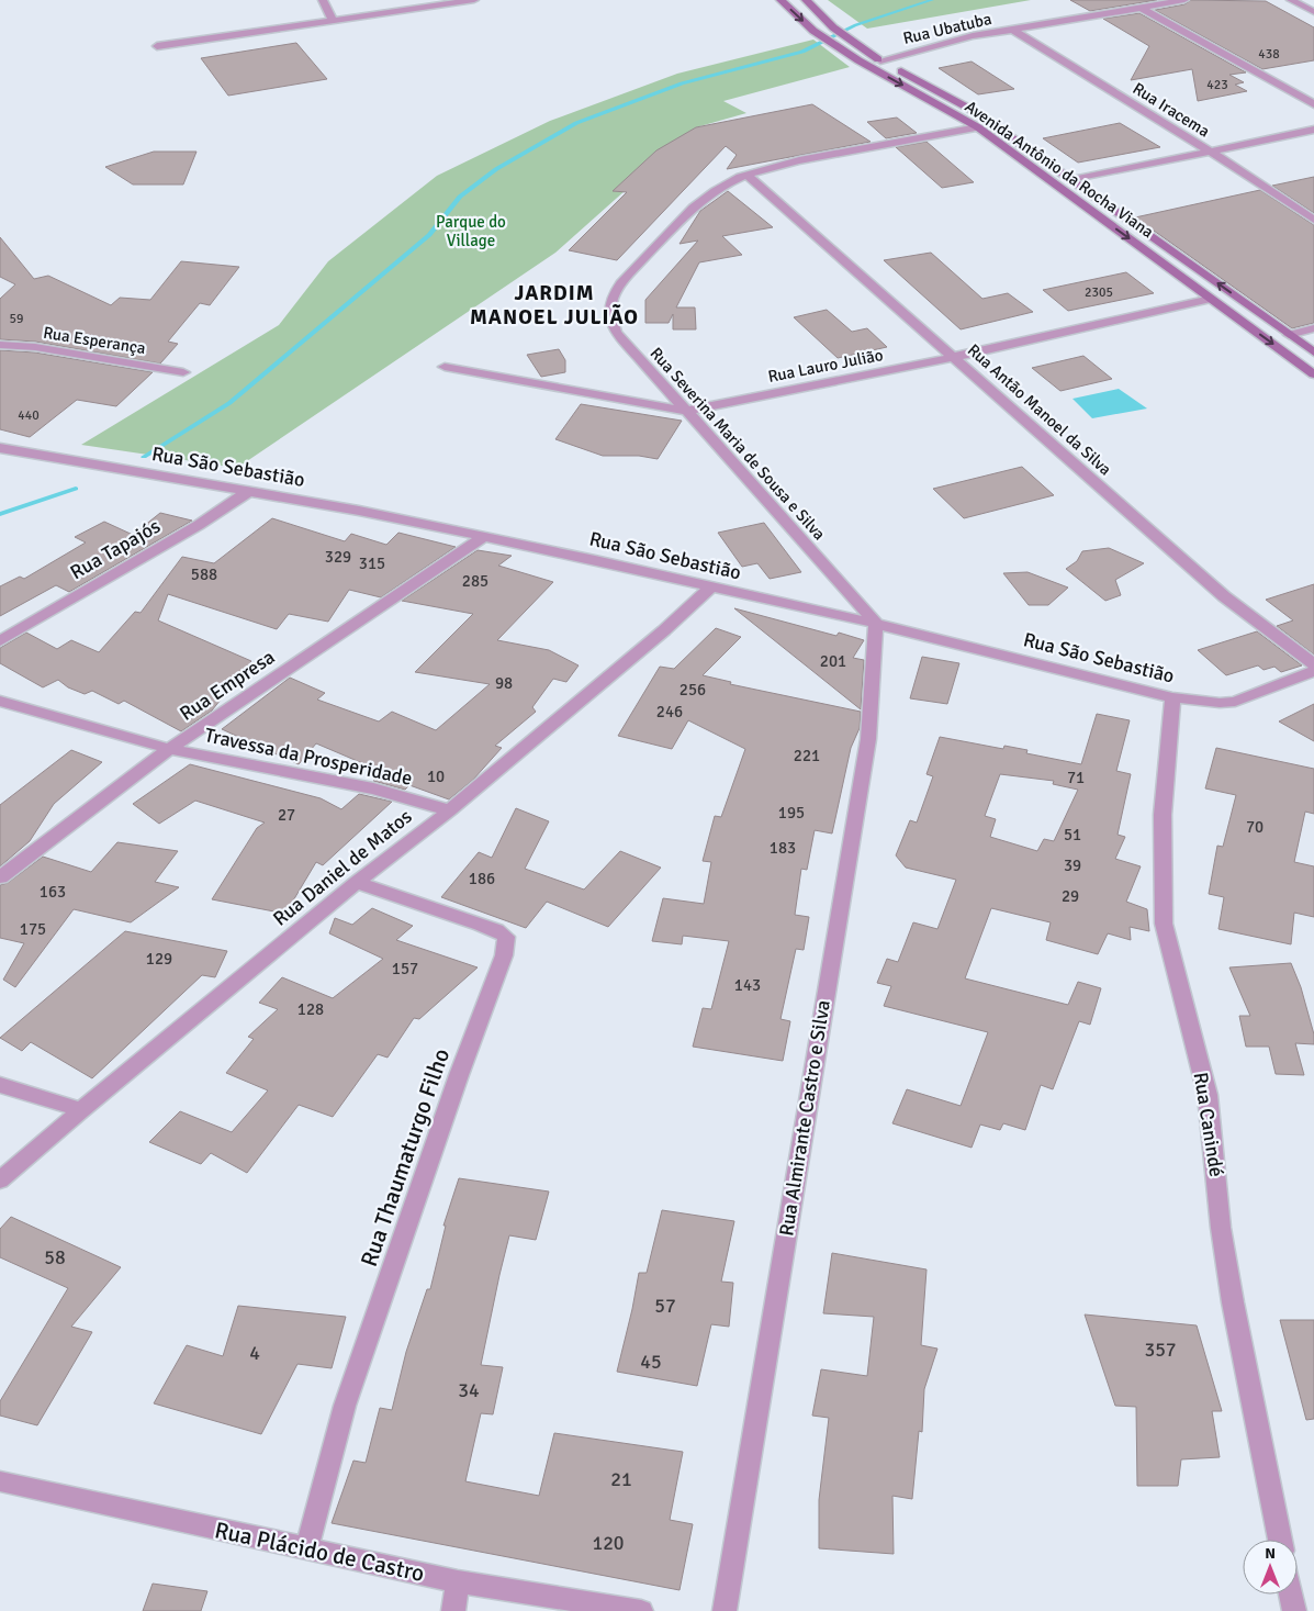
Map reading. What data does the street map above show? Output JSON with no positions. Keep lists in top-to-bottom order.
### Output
{
  "streets": {
    "main road": ["Avenida Antônio da Rocha Viana"],
    "street": [
      "Rua Ubatuba",
      "Rua Iracema",
      "Rua Esperança",
      "Rua Lauro Julião",
      "Rua Antão Manoel da Silva",
      "Rua Severina Maria de Sousa e Silva",
      "Rua São Sebastião",
      "Rua Tapajós",
      "Rua Empresa",
      "Travessa da Prosperidade",
      "Rua Daniel de Matos",
      "Rua Almirante Castro e Silva",
      "Rua Canindé",
      "Rua Thaumaturgo Filho",
      "Rua Plácido de Castro"
    ]
  },
  "crossings": [
    ["Rua Ubatuba", "Rua Iracema"],
    ["Rua Ubatuba", "Avenida Antônio da Rocha Viana"],
    ["Avenida Antônio da Rocha Viana", "Rua Lauro Julião"],
    ["Avenida Antônio da Rocha Viana", "Rua Severina Maria de Sousa e Silva"],
    ["Rua Lauro Julião", "Rua Antão Manoel da Silva"],
    ["Rua Lauro Julião", "Rua Severina Maria de Sousa e Silva"],
    ["Rua Antão Manoel da Silva", "Rua Severina Maria de Sousa e Silva"],
    ["Rua Severina Maria de Sousa e Silva", "Rua São Sebastião"],
    ["Rua Severina Maria de Sousa e Silva", "Rua Almirante Castro e Silva"],
    ["Rua São Sebastião", "Rua Tapajós"],
    ["Rua São Sebastião", "Rua Empresa"],
    ["Rua São Sebastião", "Rua Daniel de Matos"],
    ["Rua São Sebastião", "Rua Almirante Castro e Silva"],
    ["Rua São Sebastião", "Rua Canindé"],
    ["Rua Empresa", "Travessa da Prosperidade"],
    ["Travessa da Prosperidade", "Rua Daniel de Matos"],
    ["Rua Daniel de Matos", "Rua Thaumaturgo Filho"],
    ["Rua Thaumaturgo Filho", "Rua Plácido de Castro"]
  ],
  "districts": ["JARDIM MANOEL JULIÃO"],
  "parks": ["Parque do Village"],
  "house_numbers": [
    "438",
    "423",
    "2305",
    "59",
    "440",
    "329",
    "315",
    "588",
    "285",
    "201",
    "98",
    "256",
    "246",
    "221",
    "10",
    "71",
    "195",
    "27",
    "70",
    "51",
    "183",
    "39",
    "186",
    "163",
    "29",
    "175",
    "129",
    "157",
    "143",
    "128",
    "58",
    "57",
    "357",
    "4",
    "45",
    "34",
    "21",
    "120"
  ],
  "north": "top"
}
